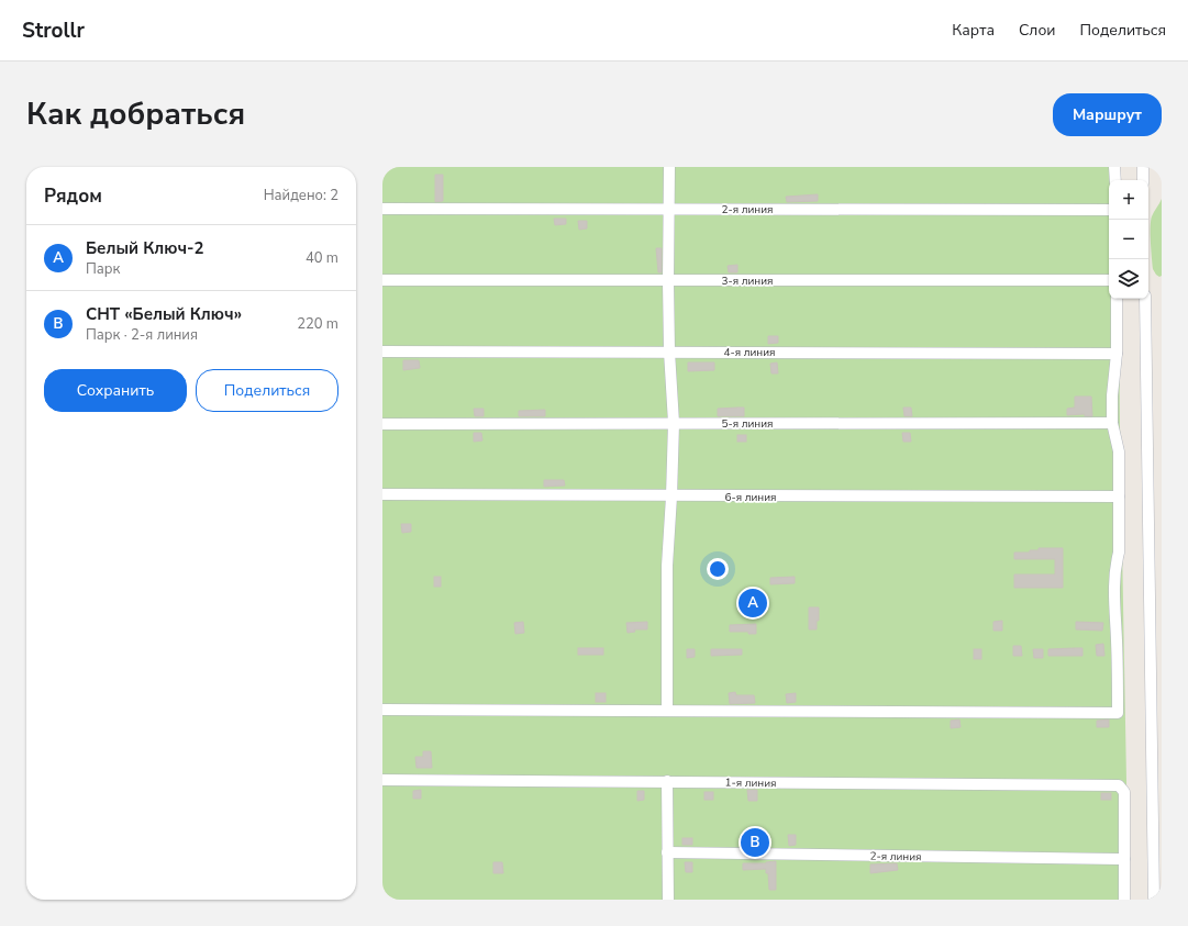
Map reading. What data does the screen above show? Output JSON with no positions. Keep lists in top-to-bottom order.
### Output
{
  "streets": {
    "street": [
      "2-я линия",
      "3-я линия",
      "4-я линия",
      "5-я линия",
      "6-я линия",
      "1-я линия"
    ]
  },
  "crossings": [
    ["2-я линия", "1-я линия"]
  ],
  "page": {
    "header": "Strollr",
    "nav": ["Карта", "Слои", "Поделиться"],
    "title": "Как добраться",
    "buttons": [
      "Маршрут",
      ["Сохранить", "Поделиться"]
    ],
    "heading": ["Рядом", "Найдено: 2"],
    "map_buttons": ["+", "−"],
    "list": [
      {
        "mark": "A",
        "name": "Белый Ключ-2",
        "note": "Парк",
        "value": "40 m"
      },
      {
        "mark": "B",
        "name": "СНТ «Белый Ключ»",
        "note": "Парк · 2-я линия",
        "value": "220 m"
      }
    ],
    "pins": ["A", "B"]
  }
}
